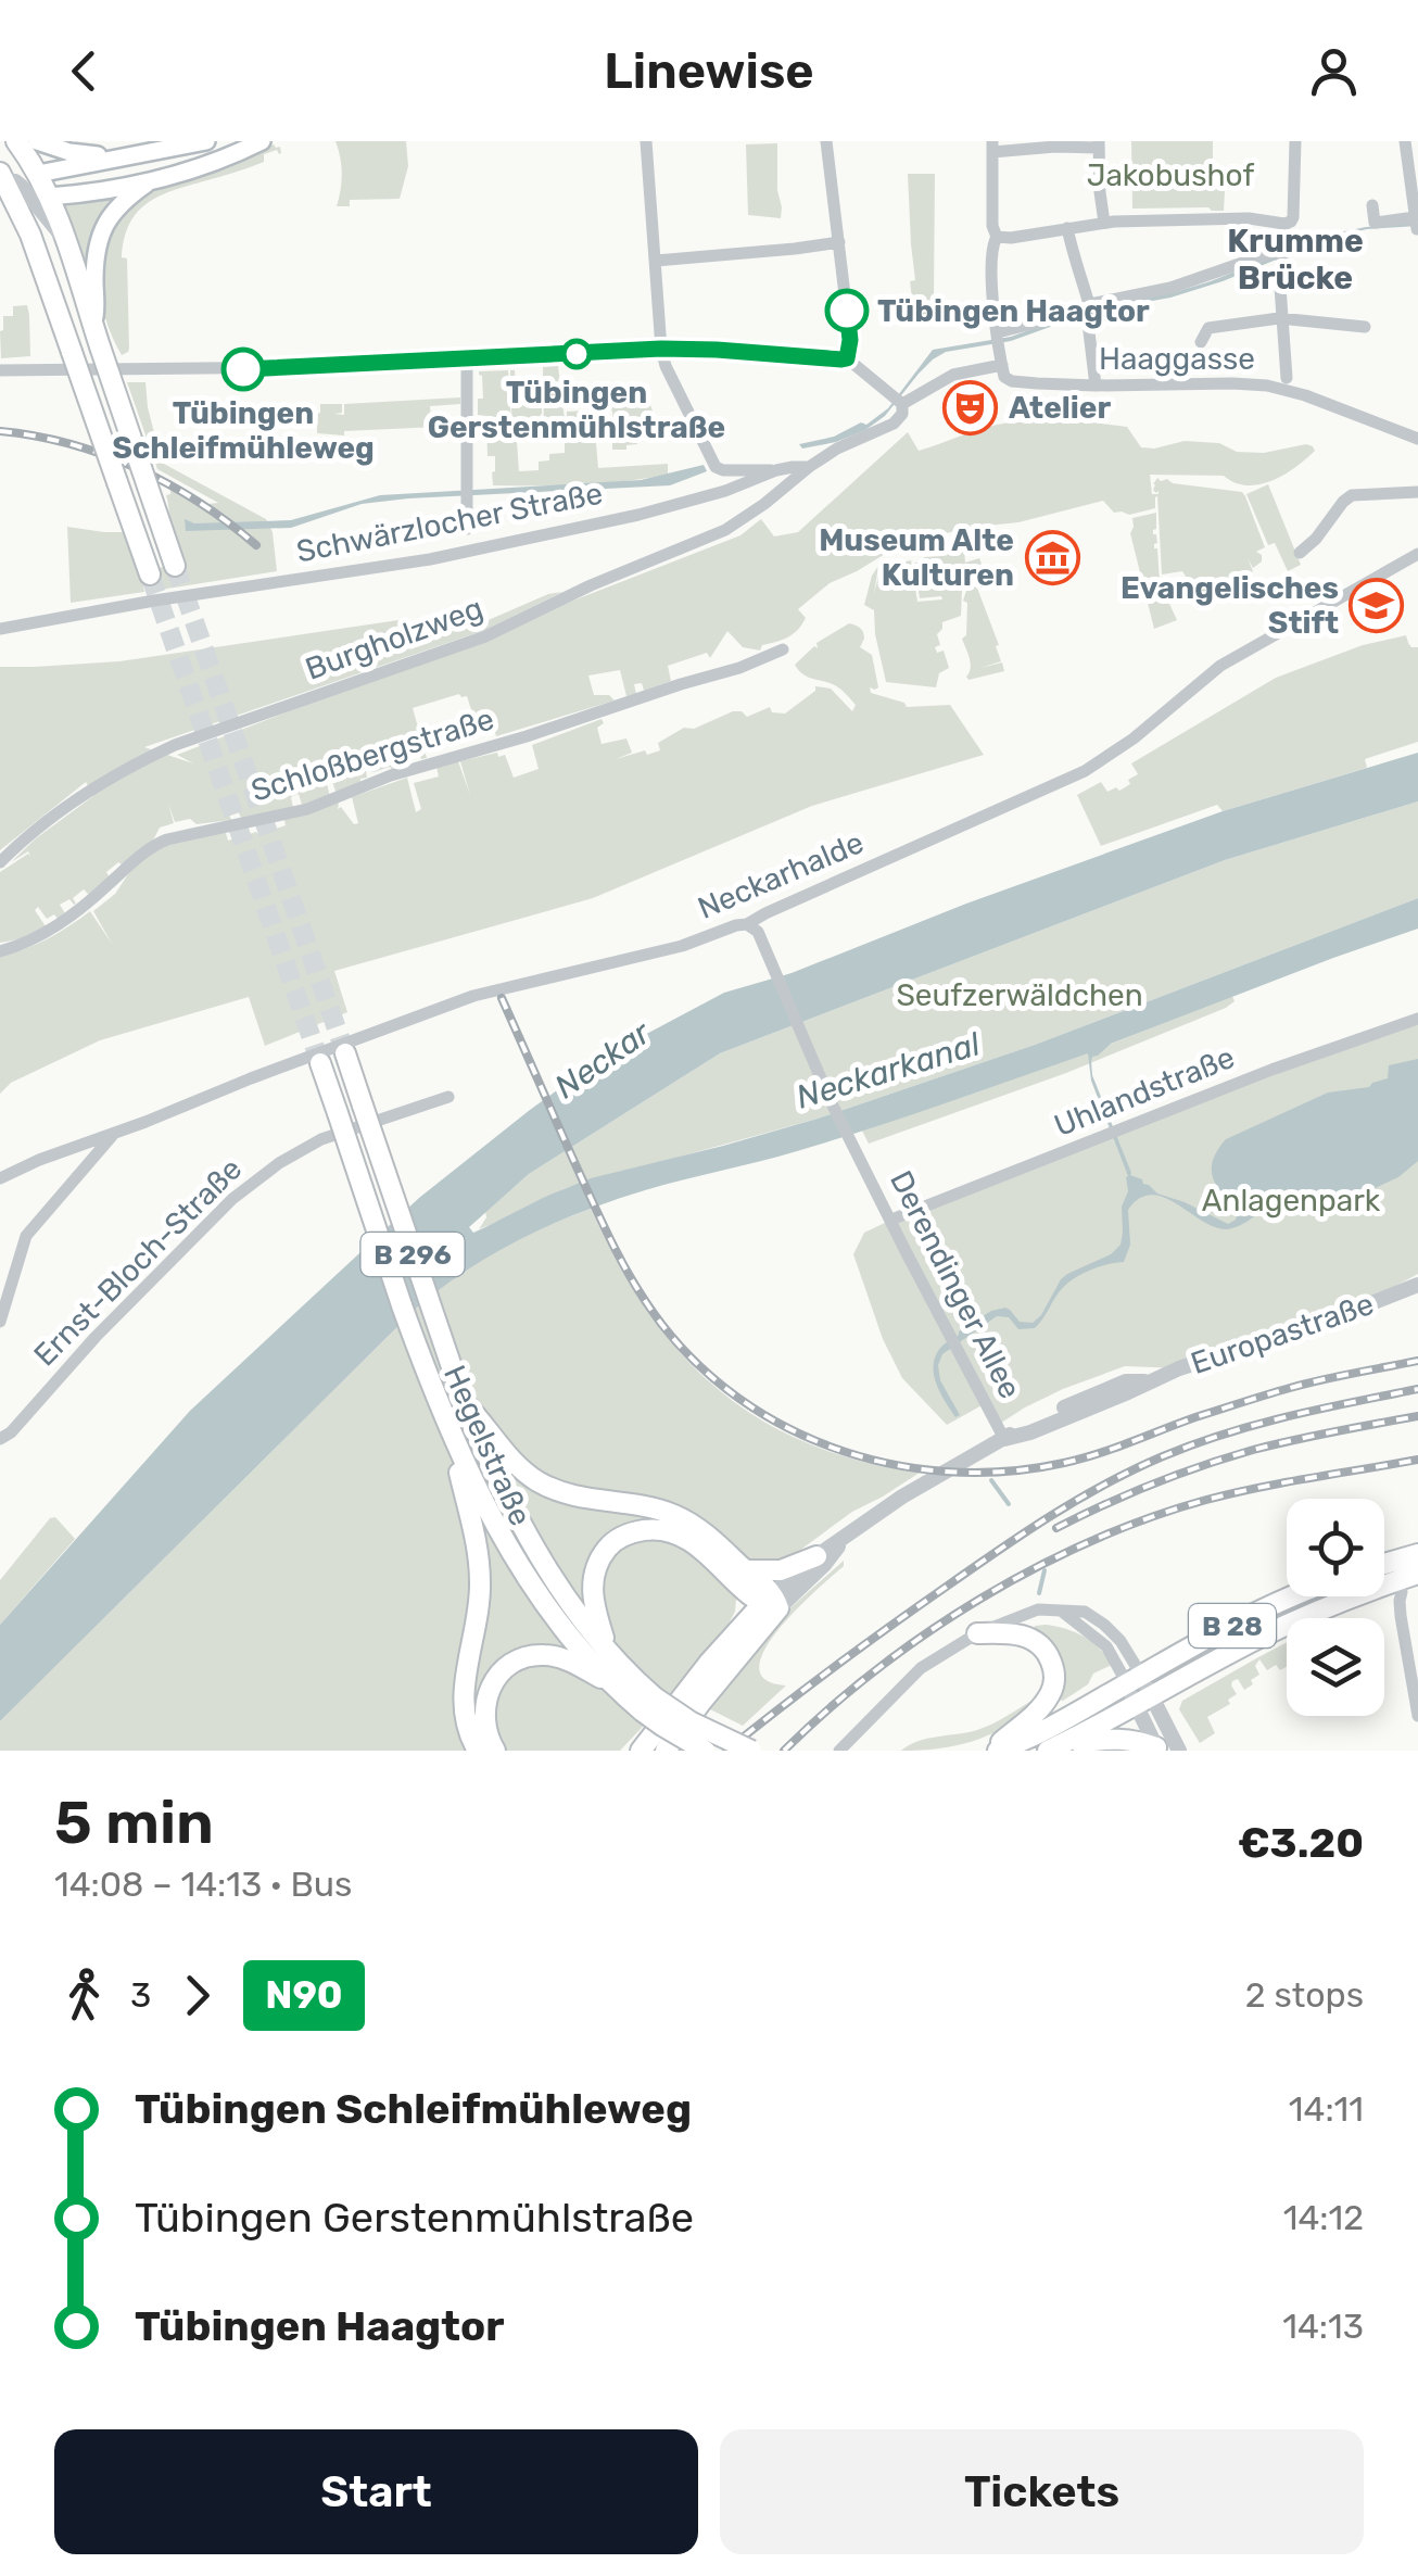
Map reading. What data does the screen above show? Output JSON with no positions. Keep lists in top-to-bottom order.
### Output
{
  "streets": {
    "main road": [
      "B 296",
      "Europastraße",
      "Hegelstraße",
      "B 28"
    ],
    "street": [
      "Haaggasse",
      "Schwärzlocher Straße",
      "Burgholzweg",
      "Schloßbergstraße",
      "Neckarhalde",
      "Uhlandstraße",
      "Ernst-Bloch-Straße",
      "Derendinger Allee"
    ]
  },
  "crossings": [
    ["Schwärzlocher Straße", "Burgholzweg"],
    ["Neckarhalde", "Derendinger Allee"],
    ["Uhlandstraße", "Derendinger Allee"],
    ["Derendinger Allee", "Europastraße"]
  ],
  "districts": ["Krumme Brücke"],
  "water": ["Neckar", "Neckarkanal"],
  "parks": ["Jakobushof", "Seufzerwäldchen", "Anlagenpark"],
  "places": {
    "other": ["Tübingen Haagtor", "Tübingen Gerstenmühlstraße", "Tübingen Schleifmühleweg"],
    "theatre": ["Atelier"],
    "museum": ["Museum Alte Kulturen"],
    "school or university": ["Evangelisches Stift"]
  },
  "lines": ["bus line N90"],
  "page": {
    "header": "Linewise",
    "heading": ["5 min", "14:08 – 14:13 · Bus", "€3.20"],
    "legs": ["3", "N90", "2 stops"],
    "list": [
      {
        "name": "Tübingen Schleifmühleweg",
        "value": "14:11"
      },
      {
        "name": "Tübingen Gerstenmühlstraße",
        "value": "14:12"
      },
      {
        "name": "Tübingen Haagtor",
        "value": "14:13"
      }
    ],
    "buttons": ["Start", "Tickets"]
  }
}
